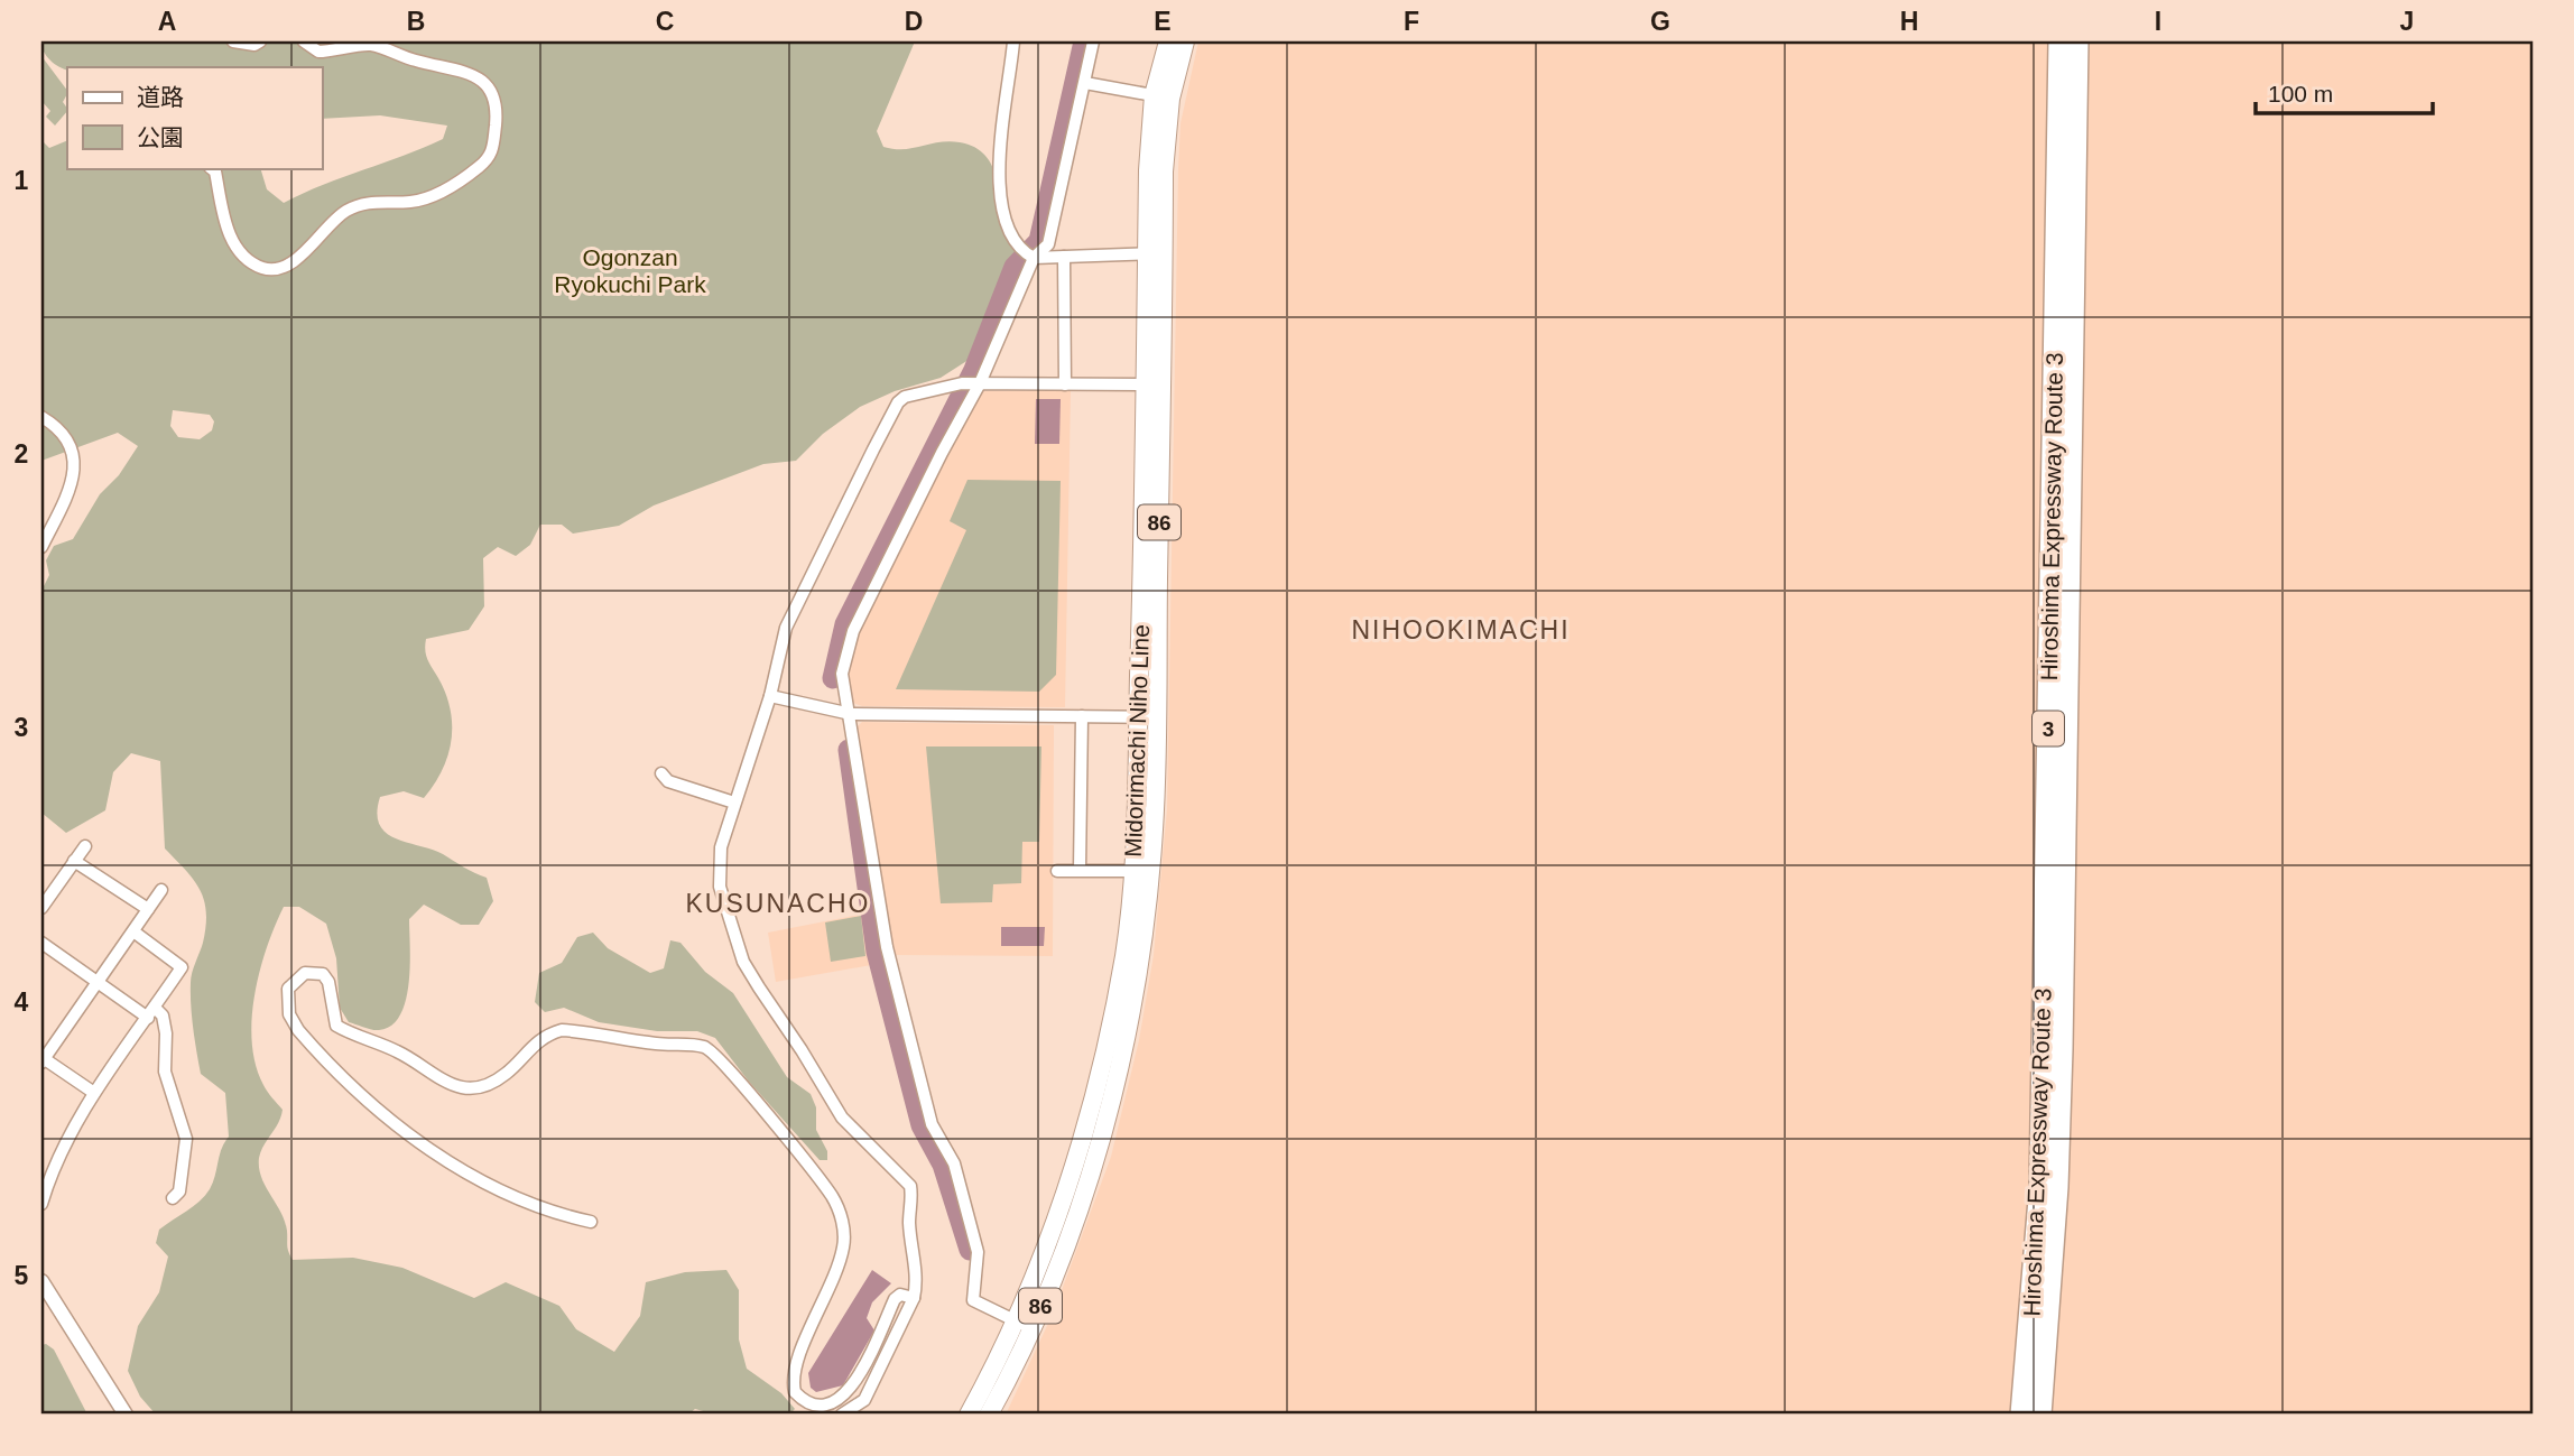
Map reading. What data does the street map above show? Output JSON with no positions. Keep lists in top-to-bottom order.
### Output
{
  "streets": {
    "highway": ["Hiroshima Expressway Route 3", "3"],
    "main road": ["86", "Midorimachi Niho Line"]
  },
  "districts": ["NIHOOKIMACHI", "KUSUNACHO"],
  "parks": ["Ogonzan Ryokuchi Park"],
  "legend": ["道路", "公園"],
  "scale_bar": "100 m",
  "grid": {
    "columns": [
      "A",
      "B",
      "C",
      "D",
      "E",
      "F",
      "G",
      "H",
      "I",
      "J"
    ],
    "rows": [
      "1",
      "2",
      "3",
      "4",
      "5"
    ]
  }
}
